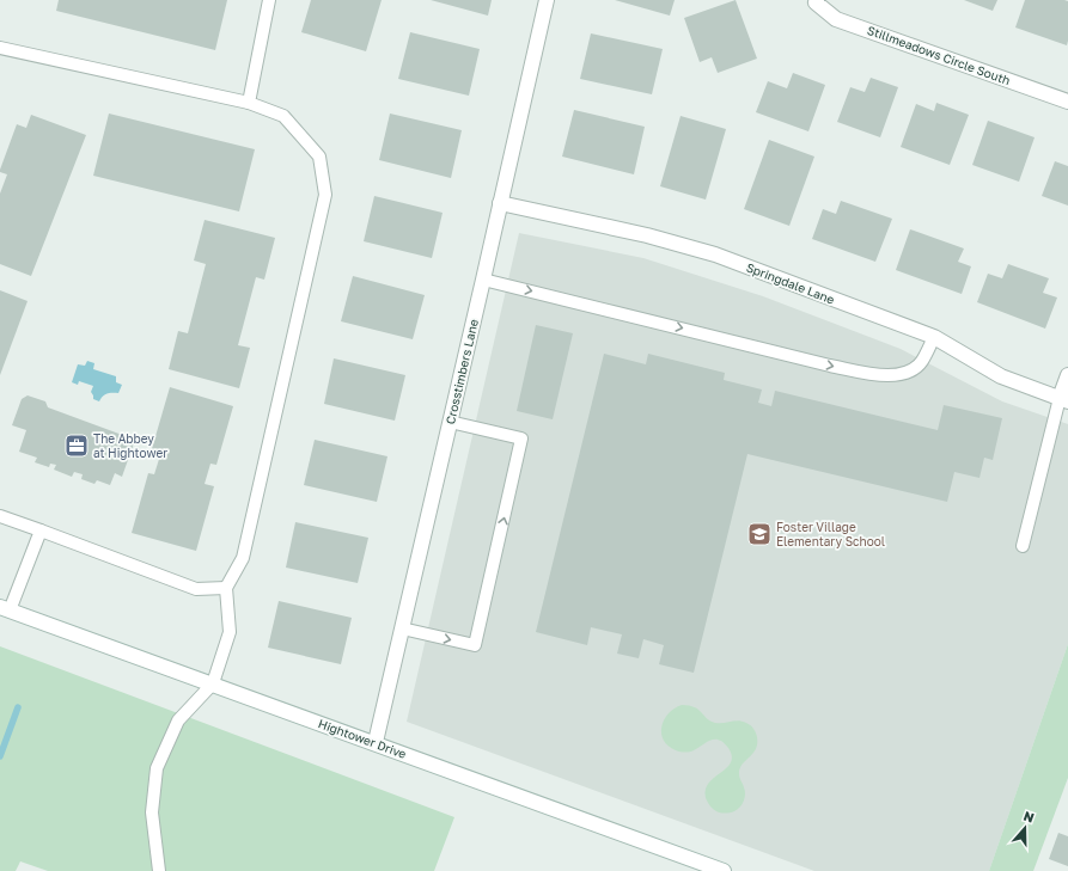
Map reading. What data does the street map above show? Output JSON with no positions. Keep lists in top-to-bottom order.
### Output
{
  "streets": {
    "street": [
      "Stillmeadows Circle South",
      "Springdale Lane",
      "Crosstimbers Lane",
      "Hightower Drive"
    ]
  },
  "crossings": [
    ["Springdale Lane", "Crosstimbers Lane"],
    ["Crosstimbers Lane", "Hightower Drive"]
  ],
  "places": {
    "office": ["The Abbey at Hightower"],
    "school or university": ["Foster Village Elementary School"]
  },
  "north": "top"
}
